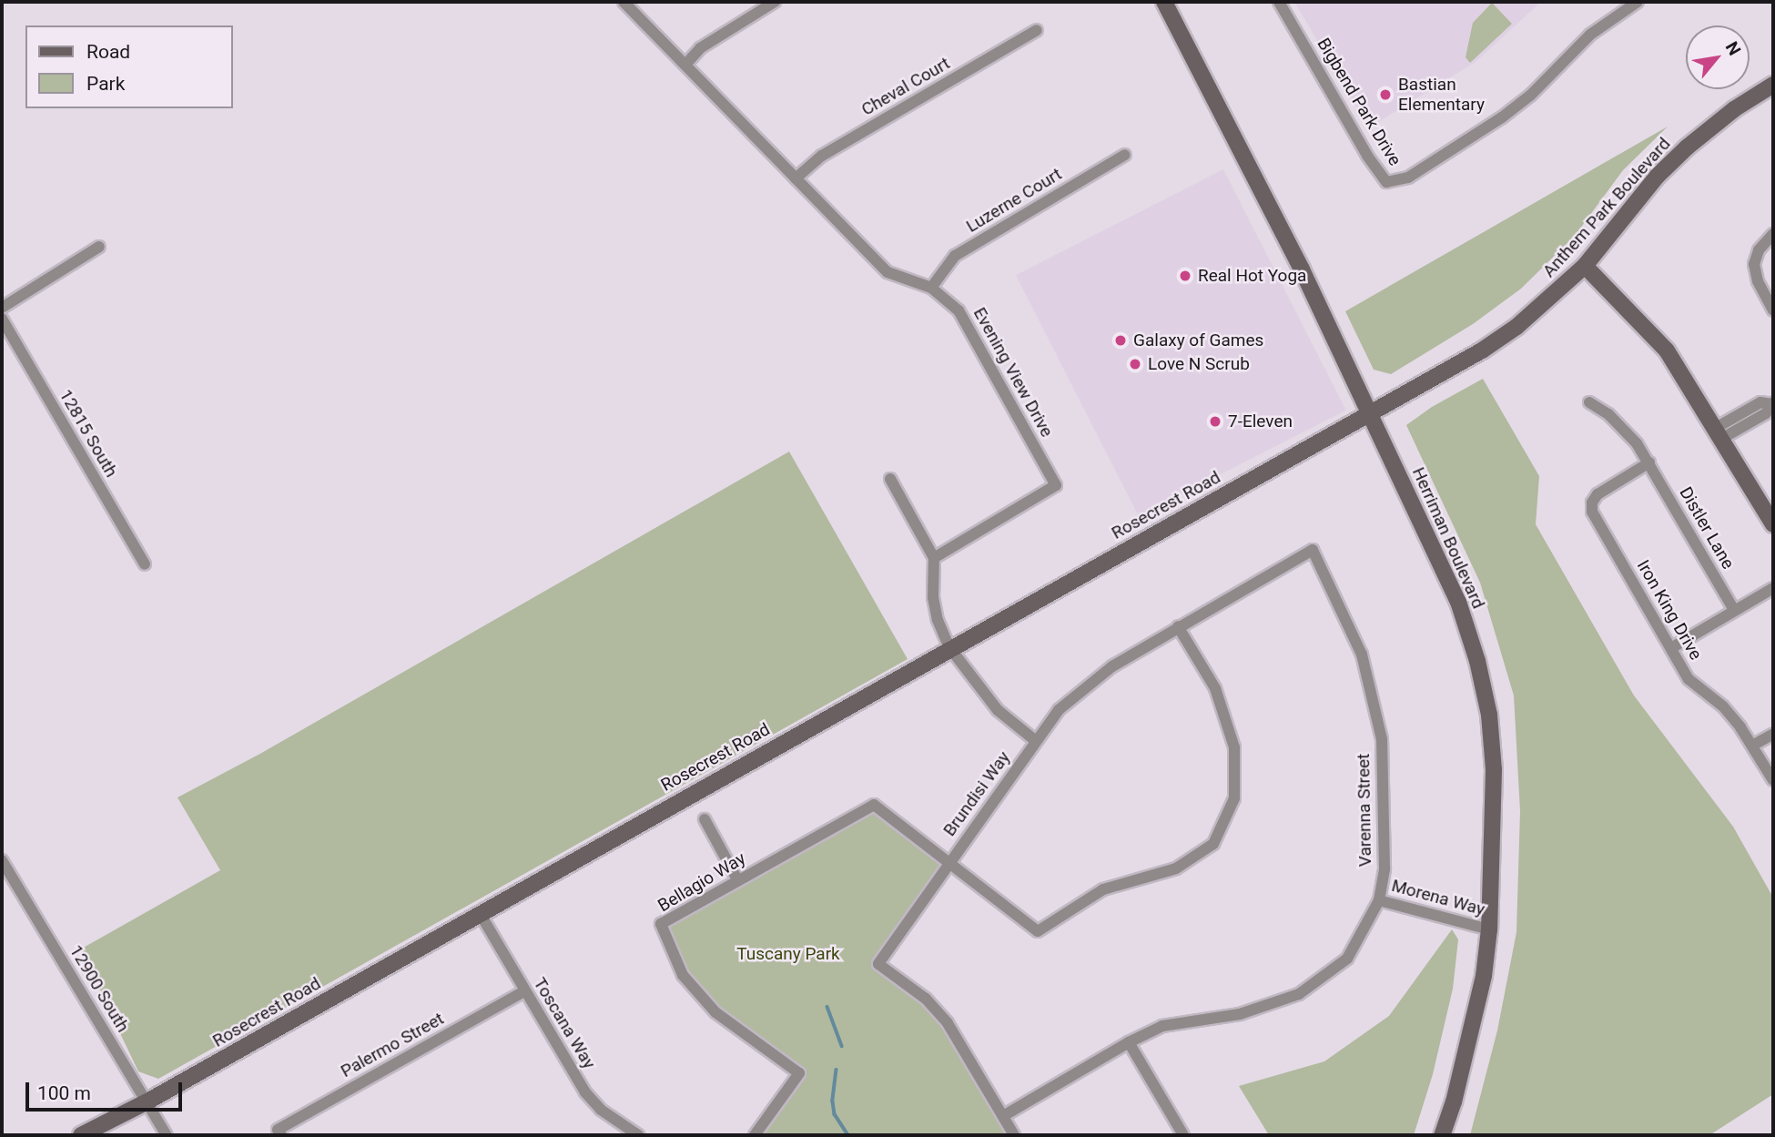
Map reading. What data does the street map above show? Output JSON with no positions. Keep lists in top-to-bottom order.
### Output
{
  "streets": {
    "main road": ["Anthem Park Boulevard", "Rosecrest Road", "Herriman Boulevard"],
    "street": [
      "Cheval Court",
      "Bigbend Park Drive",
      "Luzerne Court",
      "Evening View Drive",
      "12815 South",
      "Distler Lane",
      "Iron King Drive",
      "Brundisi Way",
      "Varenna Street",
      "Bellagio Way",
      "Morena Way",
      "12900 South",
      "Toscana Way",
      "Palermo Street"
    ]
  },
  "crossings": [
    ["Cheval Court", "Evening View Drive"],
    ["Luzerne Court", "Evening View Drive"],
    ["Anthem Park Boulevard", "Rosecrest Road"],
    ["Anthem Park Boulevard", "Herriman Boulevard"],
    ["Rosecrest Road", "Herriman Boulevard"],
    ["Rosecrest Road", "12900 South"],
    ["Rosecrest Road", "Toscana Way"],
    ["Distler Lane", "Iron King Drive"],
    ["Herriman Boulevard", "Morena Way"],
    ["Brundisi Way", "Varenna Street"],
    ["Brundisi Way", "Bellagio Way"],
    ["Varenna Street", "Morena Way"],
    ["Toscana Way", "Palermo Street"]
  ],
  "parks": ["Tuscany Park"],
  "places": [
    "Bastian Elementary",
    "Real Hot Yoga",
    "Galaxy of Games",
    "Love N Scrub",
    "7-Eleven"
  ],
  "legend": ["Road", "Park"],
  "scale_bar": "100 m",
  "north": "top right"
}
